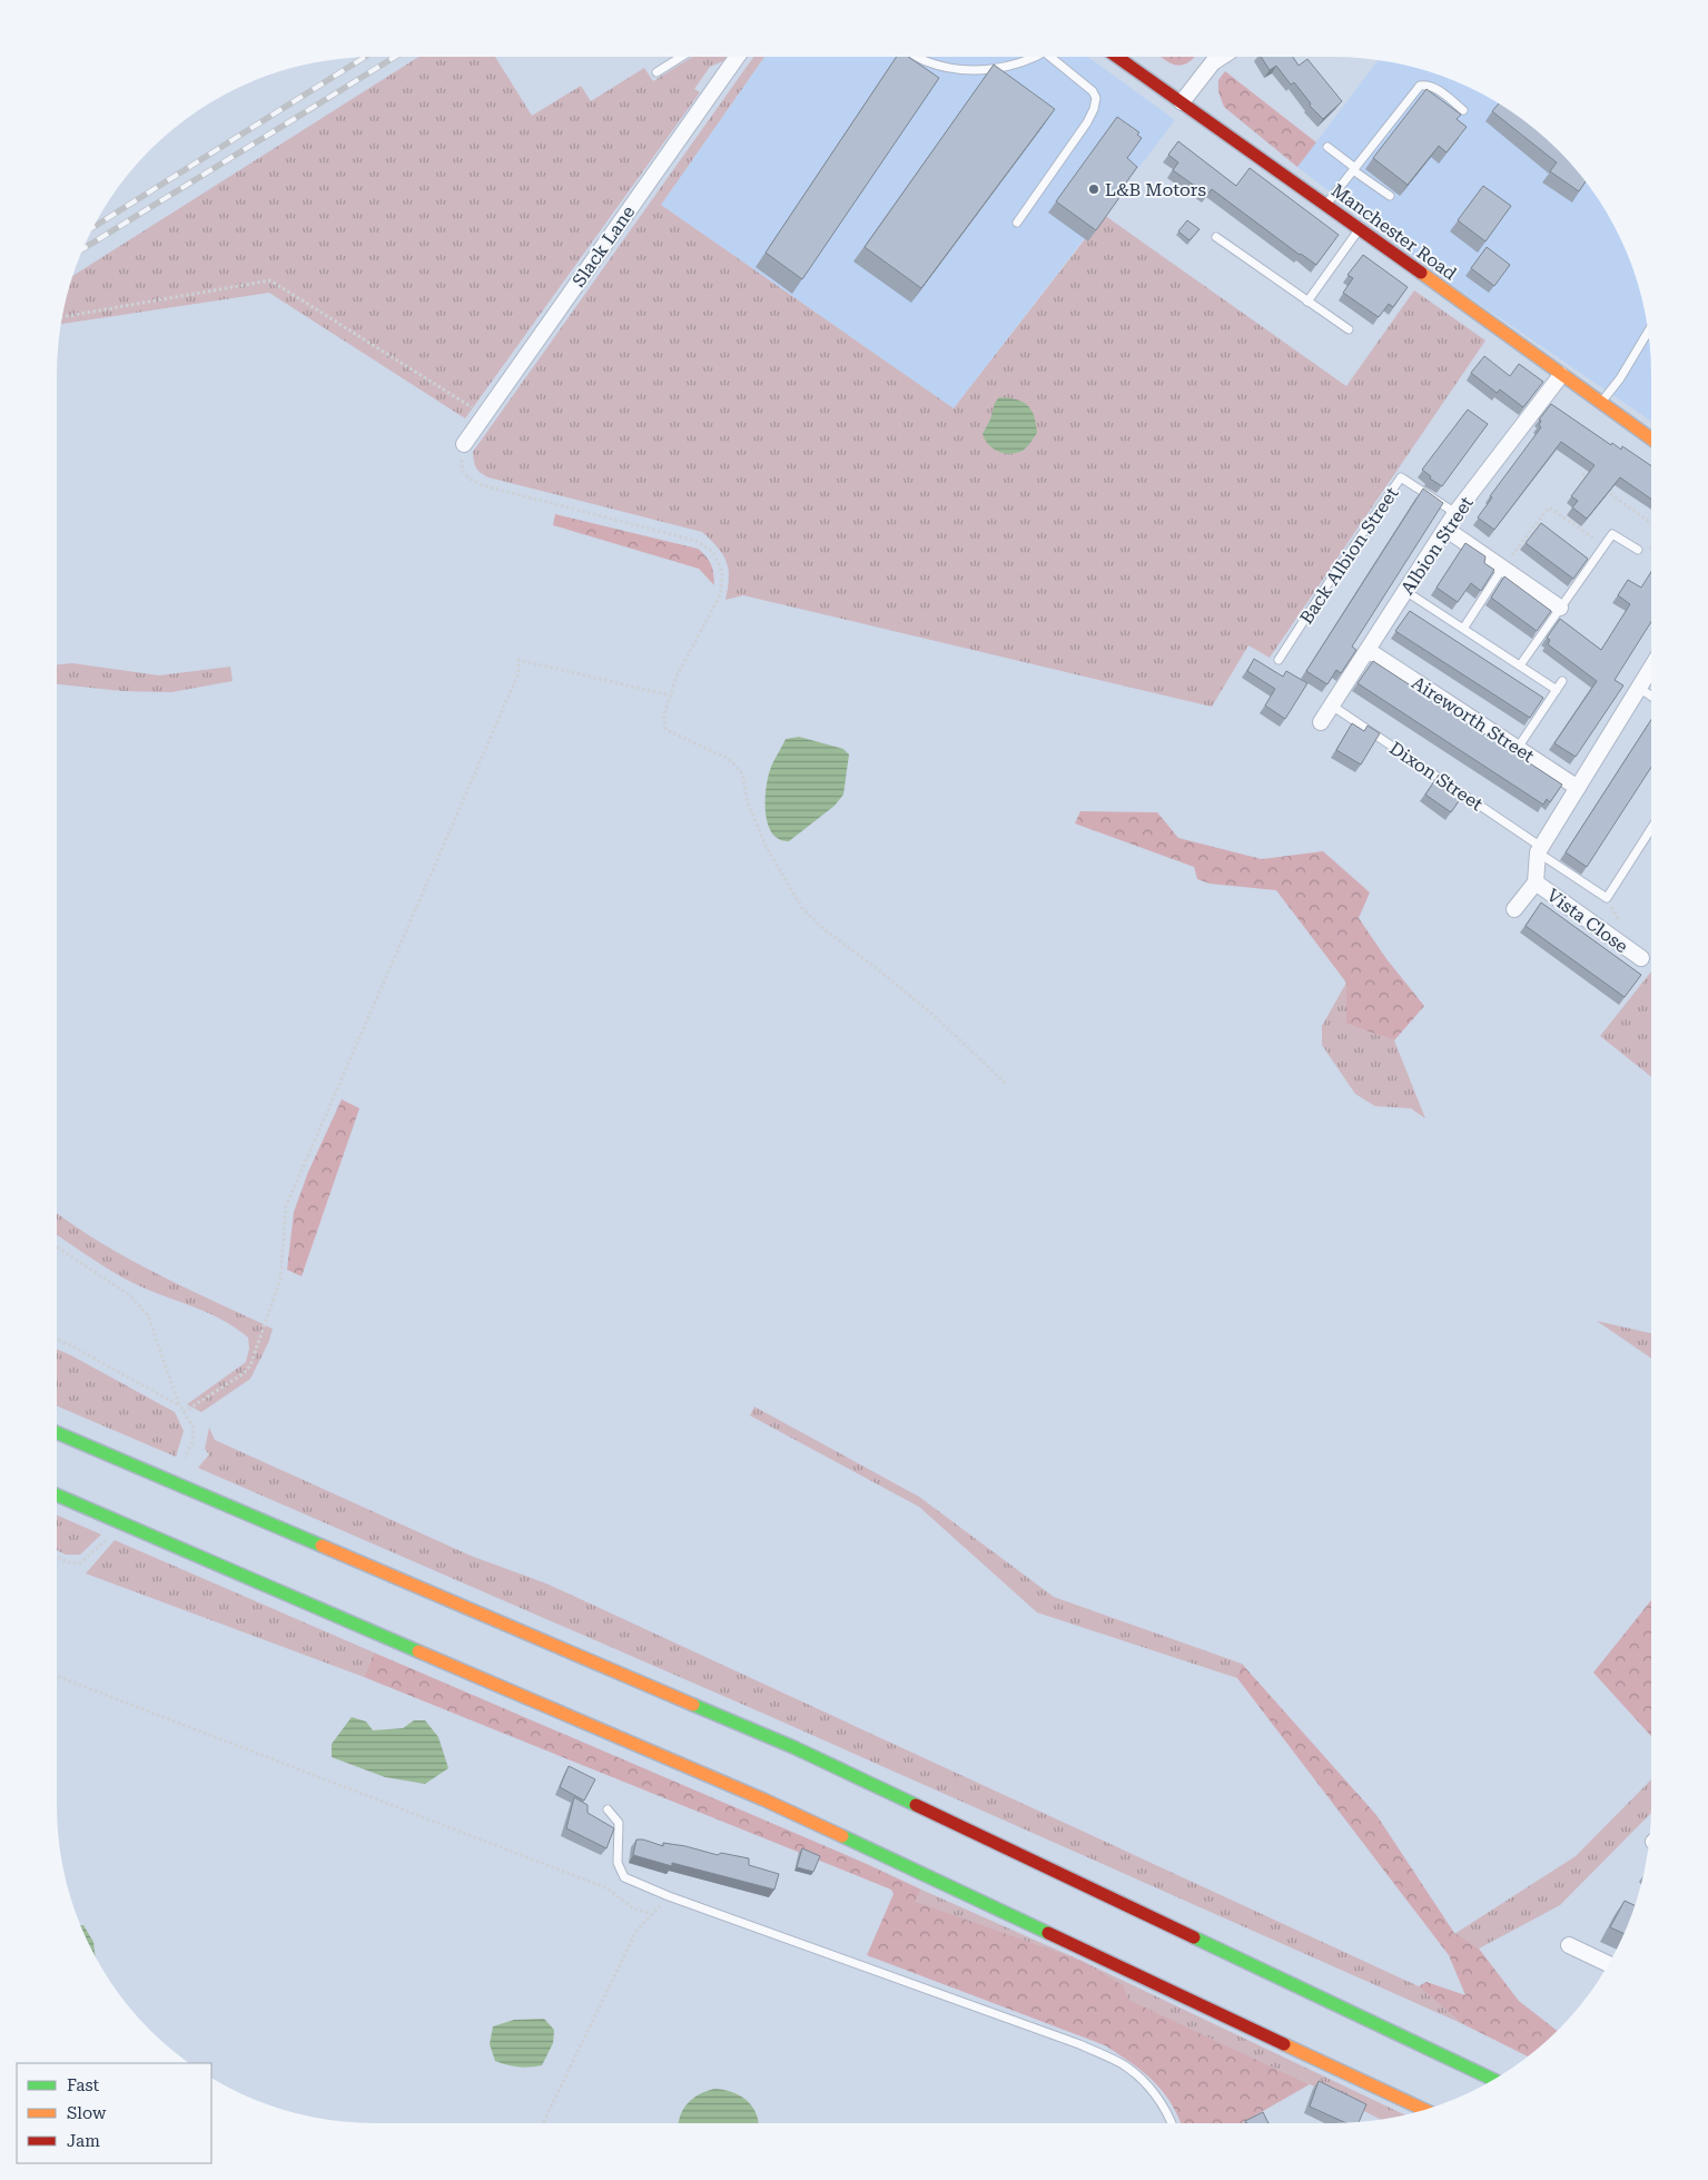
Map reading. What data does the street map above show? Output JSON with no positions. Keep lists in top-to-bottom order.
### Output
{
  "streets": {
    "main road": ["Manchester Road"],
    "street": [
      "Slack Lane",
      "Albion Street",
      "Aireworth Street",
      "Vista Close"
    ],
    "lane": ["Back Albion Street", "Dixon Street"]
  },
  "crossings": [
    ["Manchester Road", "Albion Street"],
    ["Albion Street", "Back Albion Street"],
    ["Albion Street", "Aireworth Street"],
    ["Albion Street", "Dixon Street"],
    ["Dixon Street", "Vista Close"]
  ],
  "places": ["L&B Motors"],
  "legend": ["Fast", "Slow", "Jam"]
}
